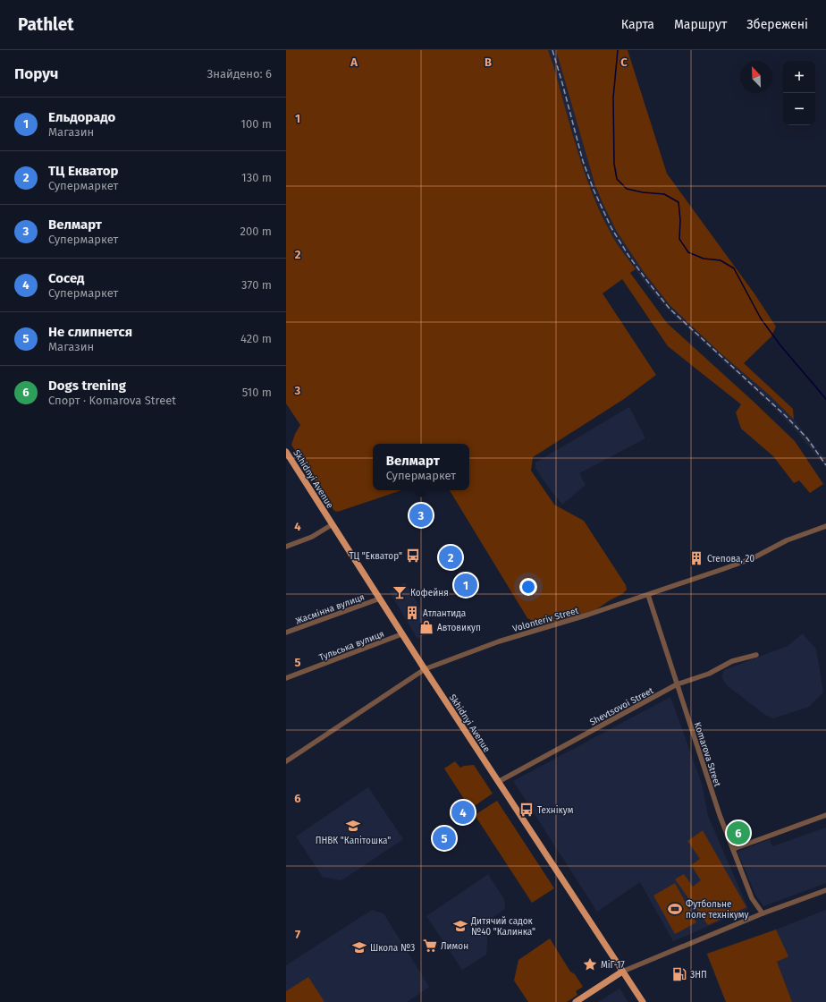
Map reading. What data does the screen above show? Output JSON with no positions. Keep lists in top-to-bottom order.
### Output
{
  "streets": {
    "main road": ["Skhidnyi Avenue"],
    "street": [
      "Жасмінна вулиця",
      "Volonteriv Street",
      "Тульська вулиця",
      "Shevtsovoi Street",
      "Komarova Street"
    ]
  },
  "crossings": [
    ["Skhidnyi Avenue", "Жасмінна вулиця"],
    ["Skhidnyi Avenue", "Volonteriv Street"],
    ["Skhidnyi Avenue", "Тульська вулиця"],
    ["Skhidnyi Avenue", "Shevtsovoi Street"],
    ["Volonteriv Street", "Komarova Street"],
    ["Shevtsovoi Street", "Komarova Street"]
  ],
  "places": {
    "bus stop": ["ТЦ \"Екватор\"", "Технікум"],
    "building": ["Степова, 20", "Атлантида"],
    "bar": ["Кофейня"],
    "shop": ["Автовикуп"],
    "school or university": ["ПНВК \"Капітошка\"", "Дитячий садок №40 \"Калинка\"", "Школа №3"],
    "sports": ["Футбольне поле технікуму"],
    "supermarket": ["Лимон"],
    "place": ["МіГ-17"],
    "fuel station": ["ЗНП"]
  },
  "north": "top left",
  "page": {
    "header": "Pathlet",
    "nav": ["Карта", "Маршрут", "Збережені"],
    "heading": ["Поруч", "Знайдено: 6"],
    "map_buttons": ["+", "−"],
    "list": [
      {
        "mark": "1",
        "name": "Ельдорадо",
        "note": "Магазин",
        "value": "100 m"
      },
      {
        "mark": "2",
        "name": "ТЦ Екватор",
        "note": "Супермаркет",
        "value": "130 m"
      },
      {
        "mark": "3",
        "name": "Велмарт",
        "note": "Супермаркет",
        "value": "200 m"
      },
      {
        "mark": "4",
        "name": "Сосед",
        "note": "Супермаркет",
        "value": "370 m"
      },
      {
        "mark": "5",
        "name": "Не слипнется",
        "note": "Магазин",
        "value": "420 m"
      },
      {
        "mark": "6",
        "name": "Dogs trening",
        "note": "Спорт · Komarova Street",
        "value": "510 m"
      }
    ],
    "popup": ["Велмарт", "Супермаркет"],
    "pins": [
      "3",
      "2",
      "1",
      "4",
      "6",
      "5"
    ]
  },
  "grid": {
    "columns": ["A", "B", "C"],
    "rows": [
      "1",
      "2",
      "3",
      "4",
      "5",
      "6",
      "7"
    ]
  }
}
